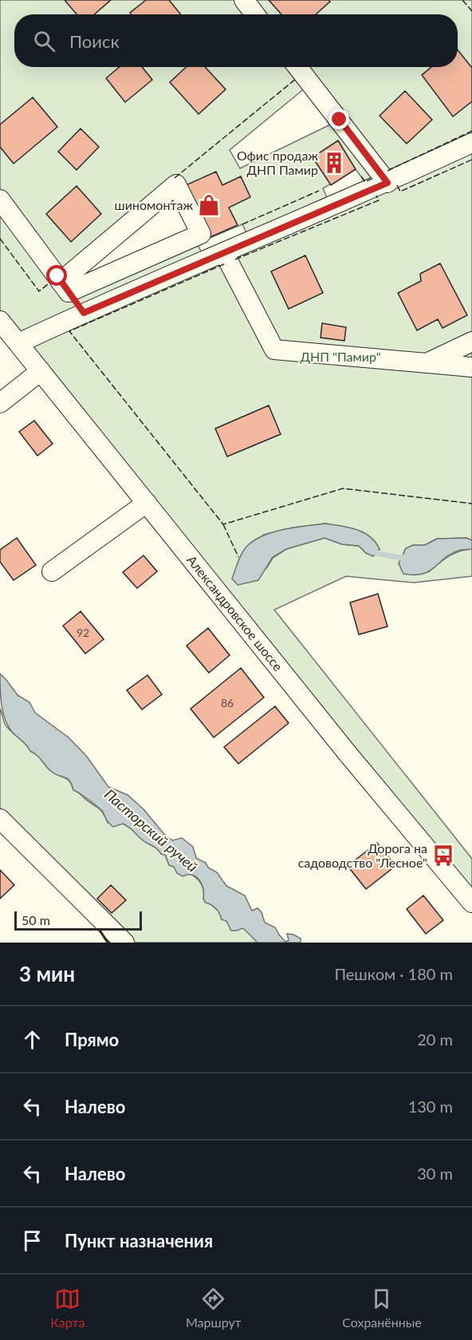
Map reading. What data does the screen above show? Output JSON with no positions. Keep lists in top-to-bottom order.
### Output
{
  "streets": {
    "street": ["Александровское шоссе"]
  },
  "water": ["Пасторский ручей"],
  "parks": ["ДНП \"Памир\""],
  "places": {
    "building": ["Офис продаж ДНП Памир"],
    "shop": ["шиномонтаж"],
    "bus stop": ["Дорога на садоводство \"Лесное\""]
  },
  "house_numbers": ["92", "86"],
  "scale_bar": "50 m",
  "page": {
    "search": "Поиск",
    "scale": "50 m",
    "heading": ["3 мин", "Пешком · 180 m"],
    "list": [
      ["Прямо", "20 m"],
      ["Налево", "130 m"],
      ["Налево", "30 m"],
      "Пункт назначения"
    ],
    "nav": ["Карта", "Маршрут", "Сохранённые"]
  }
}
